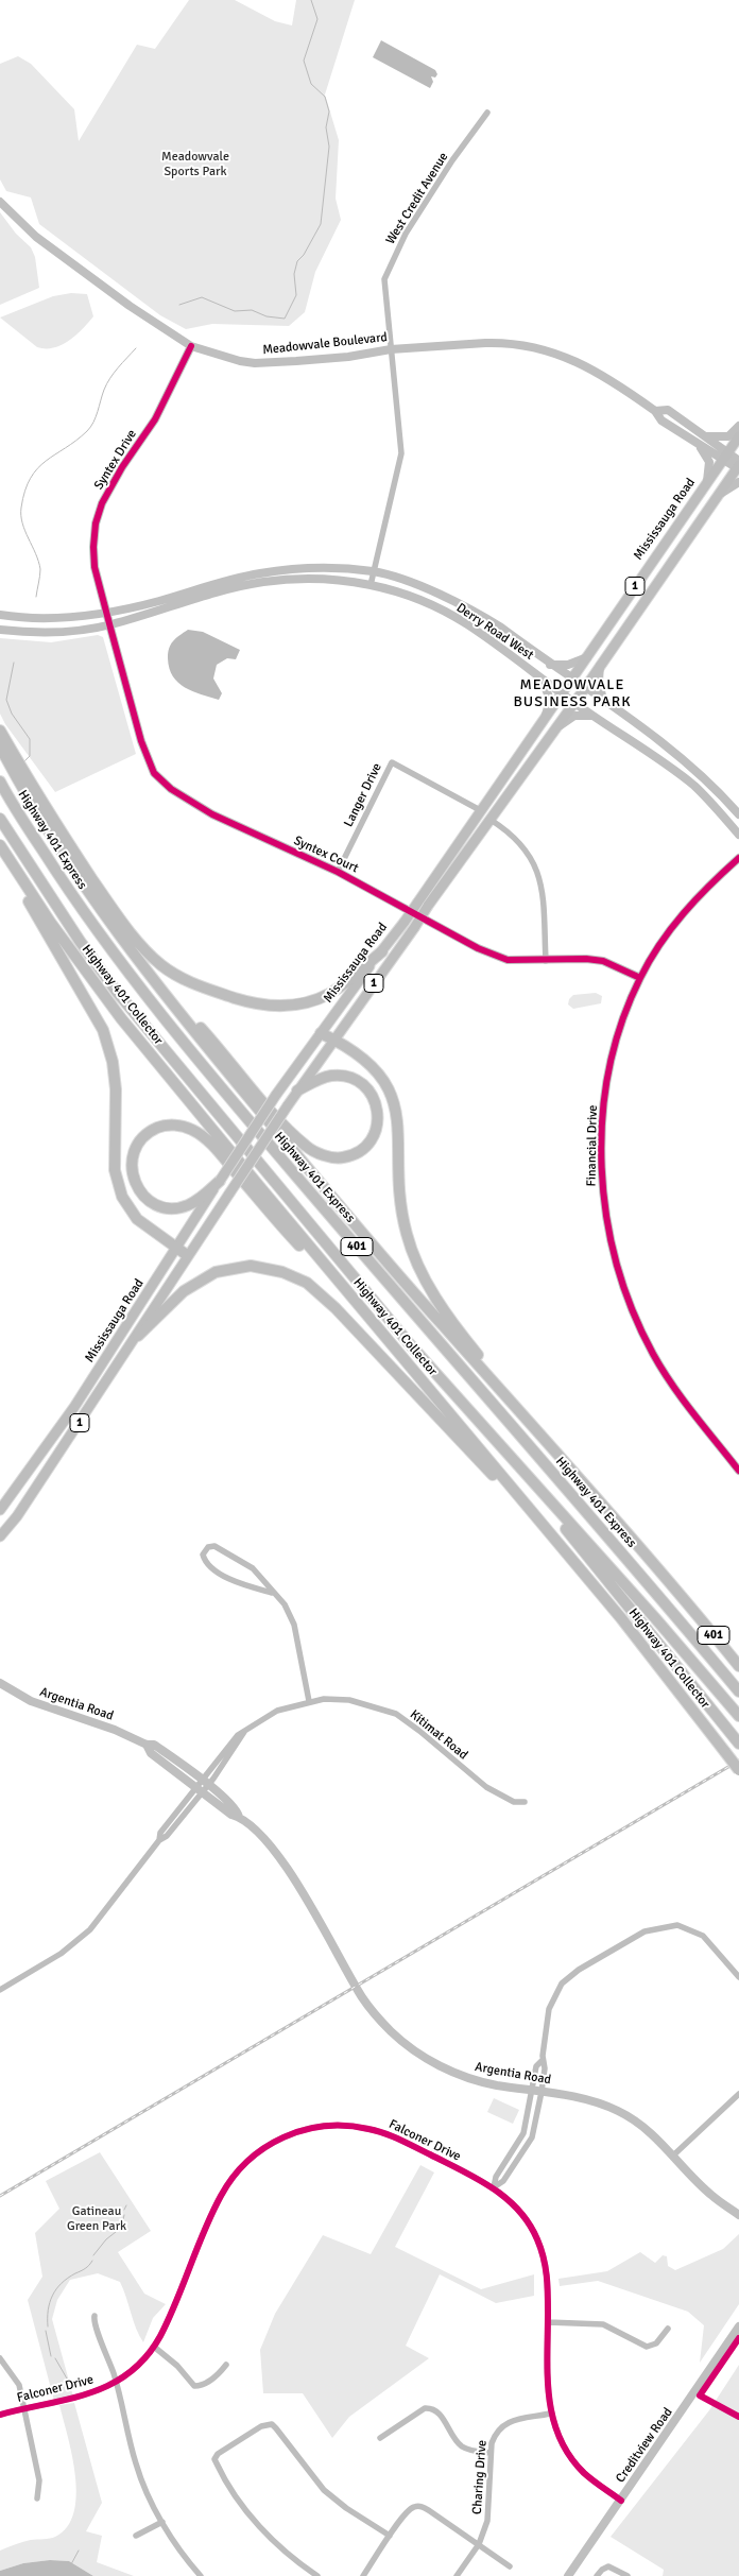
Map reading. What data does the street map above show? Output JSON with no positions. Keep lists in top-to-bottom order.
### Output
{
  "streets": {
    "highway": ["Highway 401 Express", "Highway 401 Collector", "401"],
    "main road": [
      "Meadowvale Boulevard",
      "Syntex Drive",
      "Mississauga Road",
      "1",
      "Derry Road West",
      "Syntex Court",
      "Financial Drive",
      "Argentia Road",
      "Creditview Road"
    ],
    "street": [
      "West Credit Avenue",
      "Langer Drive",
      "Kitimat Road",
      "Falconer Drive",
      "Charing Drive"
    ]
  },
  "crossings": [
    ["West Credit Avenue", "Meadowvale Boulevard"],
    ["West Credit Avenue", "Derry Road West"],
    ["Meadowvale Boulevard", "Syntex Drive"],
    ["Meadowvale Boulevard", "Mississauga Road"],
    ["Syntex Drive", "Derry Road West"],
    ["Syntex Drive", "Syntex Court"],
    ["Mississauga Road", "Derry Road West"],
    ["Mississauga Road", "Langer Drive"],
    ["Derry Road West", "Syntex Court"],
    ["Langer Drive", "Syntex Court"],
    ["Syntex Court", "Financial Drive"],
    ["Argentia Road", "Kitimat Road"],
    ["Falconer Drive", "Creditview Road"],
    ["Falconer Drive", "Charing Drive"]
  ],
  "districts": ["MEADOWVALE BUSINESS PARK"],
  "parks": ["Meadowvale Sports Park", "Gatineau Green Park"]
}
